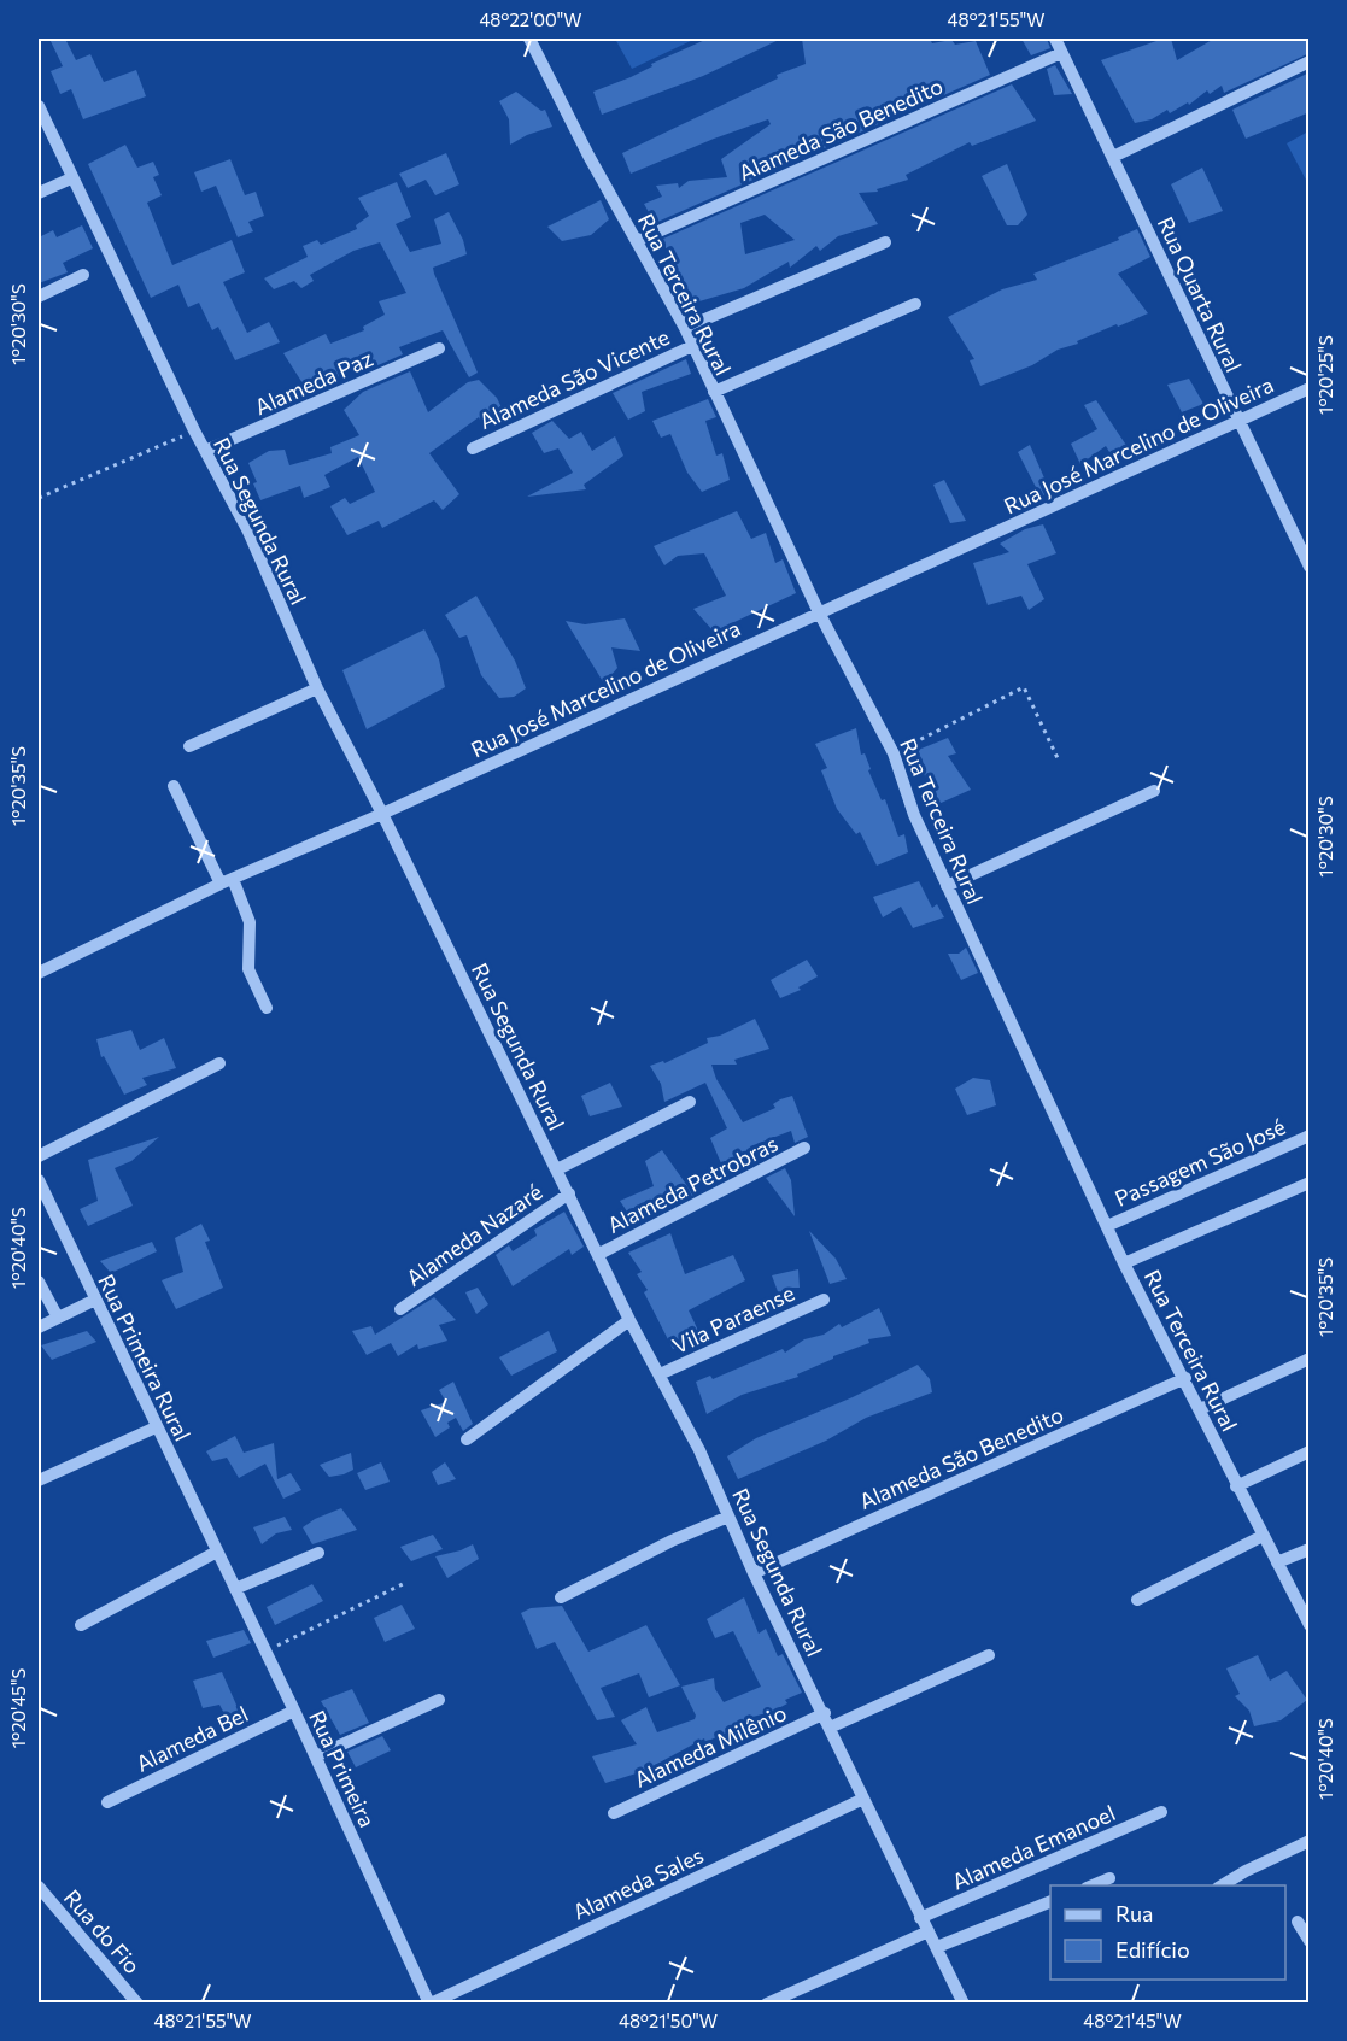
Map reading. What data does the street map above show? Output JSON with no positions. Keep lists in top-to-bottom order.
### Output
{
  "streets": {
    "street": [
      "Alameda São Benedito",
      "Rua Terceira Rural",
      "Rua Quarta Rural",
      "Alameda São Vicente",
      "Alameda Paz",
      "Rua José Marcelino de Oliveira",
      "Rua Segunda Rural",
      "Passagem São José",
      "Alameda Petrobras",
      "Alameda Nazaré",
      "Vila Paraense",
      "Rua Primeira Rural",
      "Alameda Bel",
      "Alameda Milênio",
      "Rua Primeira",
      "Alameda Emanoel",
      "Alameda Sales",
      "Rua do Fio"
    ]
  },
  "crossings": [
    ["Alameda São Benedito", "Rua Terceira Rural"],
    ["Alameda São Benedito", "Rua Quarta Rural"],
    ["Alameda São Benedito", "Rua Segunda Rural"],
    ["Rua Terceira Rural", "Alameda São Vicente"],
    ["Rua Terceira Rural", "Rua José Marcelino de Oliveira"],
    ["Rua Terceira Rural", "Passagem São José"],
    ["Rua Quarta Rural", "Rua José Marcelino de Oliveira"],
    ["Alameda Paz", "Rua Segunda Rural"],
    ["Rua José Marcelino de Oliveira", "Rua Segunda Rural"],
    ["Rua Segunda Rural", "Alameda Petrobras"],
    ["Rua Segunda Rural", "Alameda Nazaré"],
    ["Rua Segunda Rural", "Vila Paraense"],
    ["Rua Segunda Rural", "Alameda Milênio"],
    ["Rua Segunda Rural", "Alameda Emanoel"],
    ["Rua Segunda Rural", "Alameda Sales"],
    ["Rua Primeira Rural", "Rua Primeira"],
    ["Alameda Bel", "Rua Primeira"],
    ["Rua Primeira", "Alameda Sales"]
  ],
  "legend": ["Rua", "Edifício"],
  "coordinates": [
    "48°22'00\"W",
    "48°21'55\"W",
    "1°20'30\"S",
    "1°20'25\"S",
    "1°20'35\"S",
    "1°20'40\"S",
    "1°20'45\"S",
    "48°21'50\"W",
    "48°21'45\"W"
  ]
}
